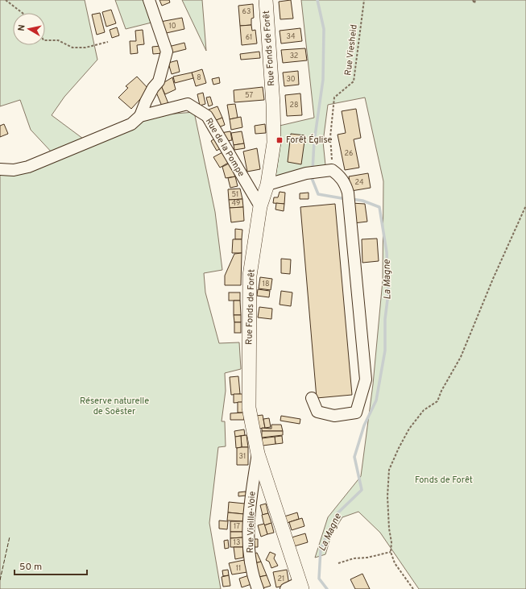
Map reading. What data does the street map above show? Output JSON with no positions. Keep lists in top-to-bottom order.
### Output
{
  "streets": {
    "main road": ["Rue Fonds de Forêt"],
    "street": ["Rue de la Pompe", "Rue Vieille-Voie"],
    "path": ["Rue Viesheid"]
  },
  "crossings": [
    ["Rue Fonds de Forêt", "Rue de la Pompe"],
    ["Rue Fonds de Forêt", "Rue Vieille-Voie"]
  ],
  "water": ["La Magne"],
  "parks": ["Réserve naturelle de Soëster", "Fonds de Forêt"],
  "places": {
    "transit": ["Forêt Église"]
  },
  "house_numbers": [
    "63",
    "10",
    "34",
    "61",
    "32",
    "8",
    "30",
    "57",
    "28",
    "26",
    "24",
    "51",
    "49",
    "18",
    "31",
    "17",
    "13",
    "11",
    "21"
  ],
  "scale_bar": "50 m",
  "north": "left"
}
